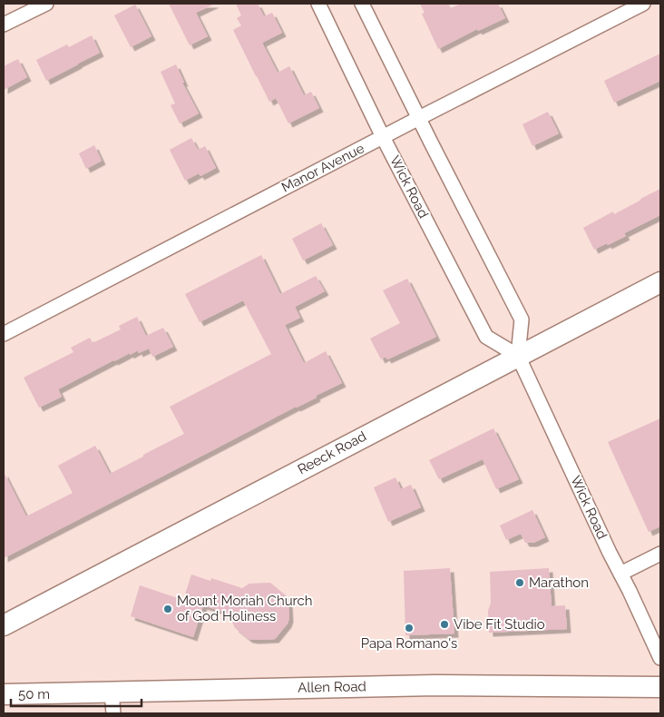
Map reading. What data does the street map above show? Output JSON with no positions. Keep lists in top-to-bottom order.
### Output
{
  "streets": {
    "street": [
      "Manor Avenue",
      "Wick Road",
      "Reeck Road",
      "Allen Road"
    ]
  },
  "crossings": [
    ["Manor Avenue", "Wick Road"],
    ["Wick Road", "Reeck Road"]
  ],
  "places": [
    "Marathon",
    "Mount Moriah Church of God Holiness",
    "Vibe Fit Studio",
    "Papa Romano's"
  ],
  "scale_bar": "50 m"
}
